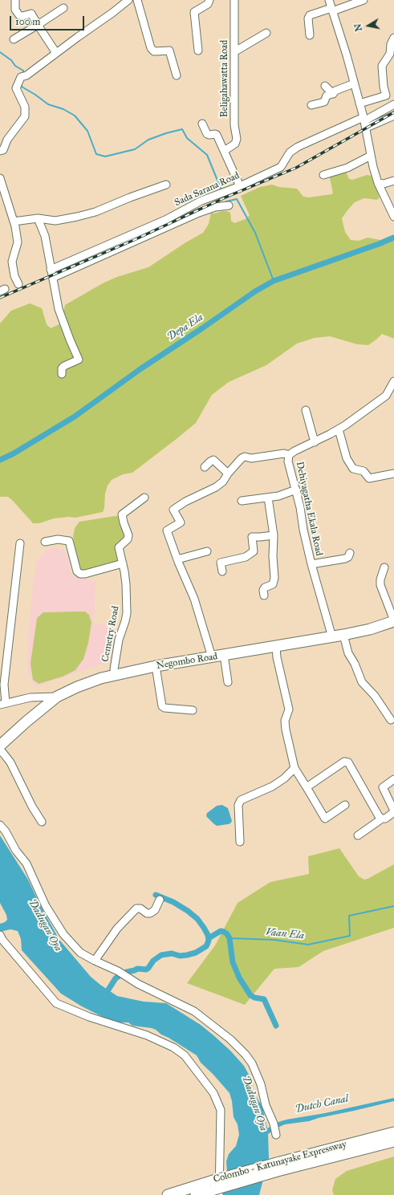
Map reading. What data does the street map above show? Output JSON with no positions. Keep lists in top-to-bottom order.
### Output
{
  "streets": {
    "highway": ["Negombo Road", "Colombo - Katunayake Expressway"],
    "street": [
      "Beligahawatta Road",
      "Sada Sarana Road",
      "Dehiyagatha Ekala Road",
      "Cemetry Road"
    ]
  },
  "crossings": [
    ["Dehiyagatha Ekala Road", "Negombo Road"],
    ["Cemetry Road", "Negombo Road"]
  ],
  "water": [
    "Depa Ela",
    "Dadugan Oya",
    "Vaan Ela",
    "Dutch Canal"
  ],
  "scale_bar": "100 m",
  "north": "left"
}
